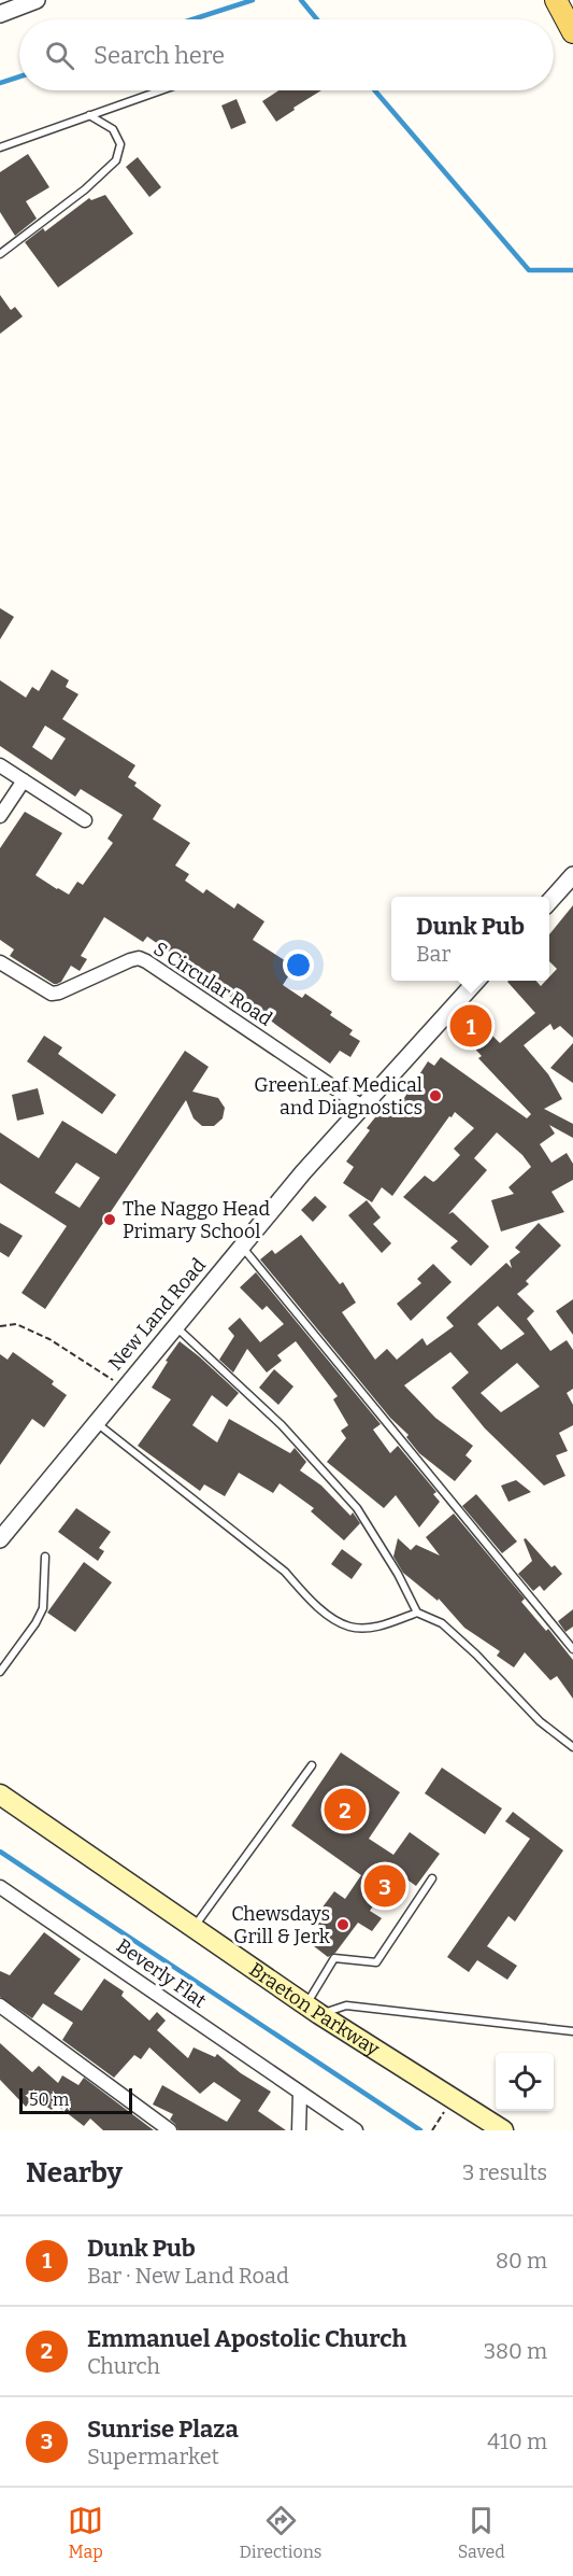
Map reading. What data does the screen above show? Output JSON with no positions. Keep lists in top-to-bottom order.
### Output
{
  "streets": {
    "main road": ["Braeton Parkway"],
    "street": ["S Circular Road", "New Land Road", "Beverly Flat"]
  },
  "crossings": [
    ["S Circular Road", "New Land Road"]
  ],
  "places": ["GreenLeaf Medical and Diagnostics", "The Naggo Head Primary School", "Chewsdays Grill & Jerk"],
  "scale_bar": "50 m",
  "page": {
    "search": "Search here",
    "popup": ["Dunk Pub", "Bar"],
    "pins": ["1", "2", "3"],
    "scale": "50 m",
    "heading": ["Nearby", "3 results"],
    "list": [
      {
        "mark": "1",
        "name": "Dunk Pub",
        "note": "Bar · New Land Road",
        "value": "80 m"
      },
      {
        "mark": "2",
        "name": "Emmanuel Apostolic Church",
        "note": "Church",
        "value": "380 m"
      },
      {
        "mark": "3",
        "name": "Sunrise Plaza",
        "note": "Supermarket",
        "value": "410 m"
      }
    ],
    "nav": ["Map", "Directions", "Saved"]
  }
}
